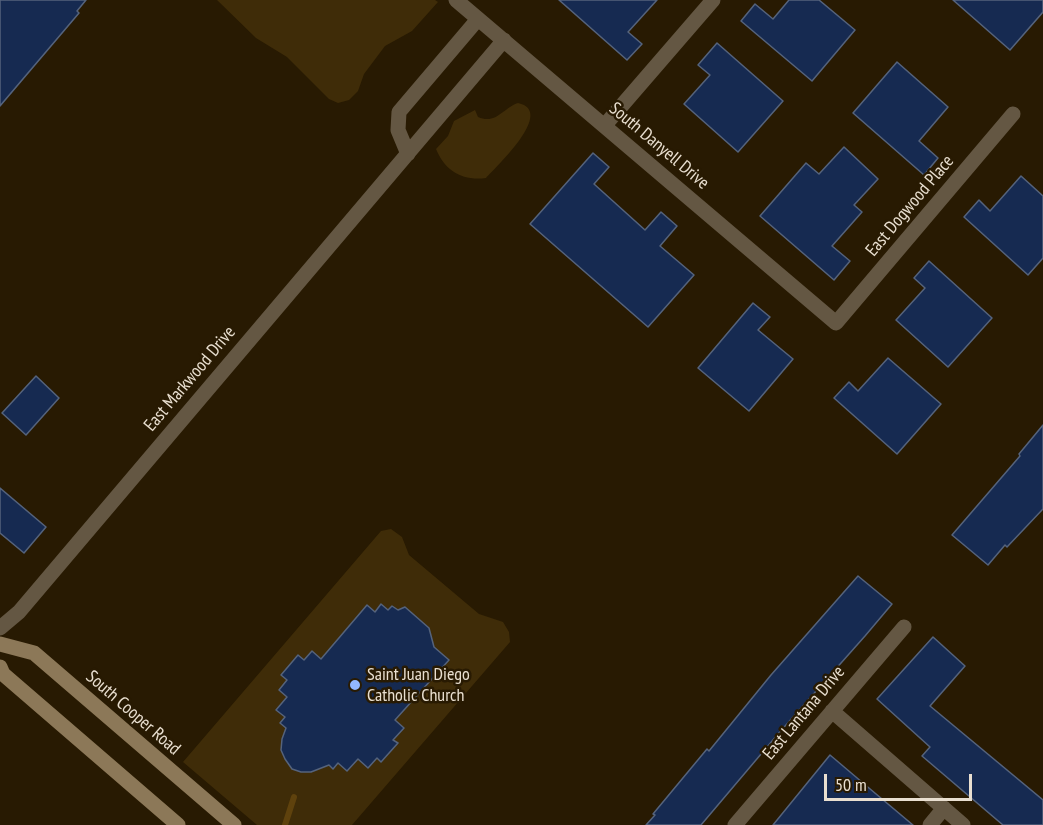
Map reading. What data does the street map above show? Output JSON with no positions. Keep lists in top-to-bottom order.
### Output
{
  "streets": {
    "main road": ["South Cooper Road"],
    "street": [
      "South Danyell Drive",
      "East Dogwood Place",
      "East Markwood Drive",
      "East Lantana Drive"
    ]
  },
  "crossings": [
    ["South Danyell Drive", "East Dogwood Place"],
    ["South Danyell Drive", "East Markwood Drive"]
  ],
  "places": ["Saint Juan Diego Catholic Church"],
  "scale_bar": "50 m"
}
